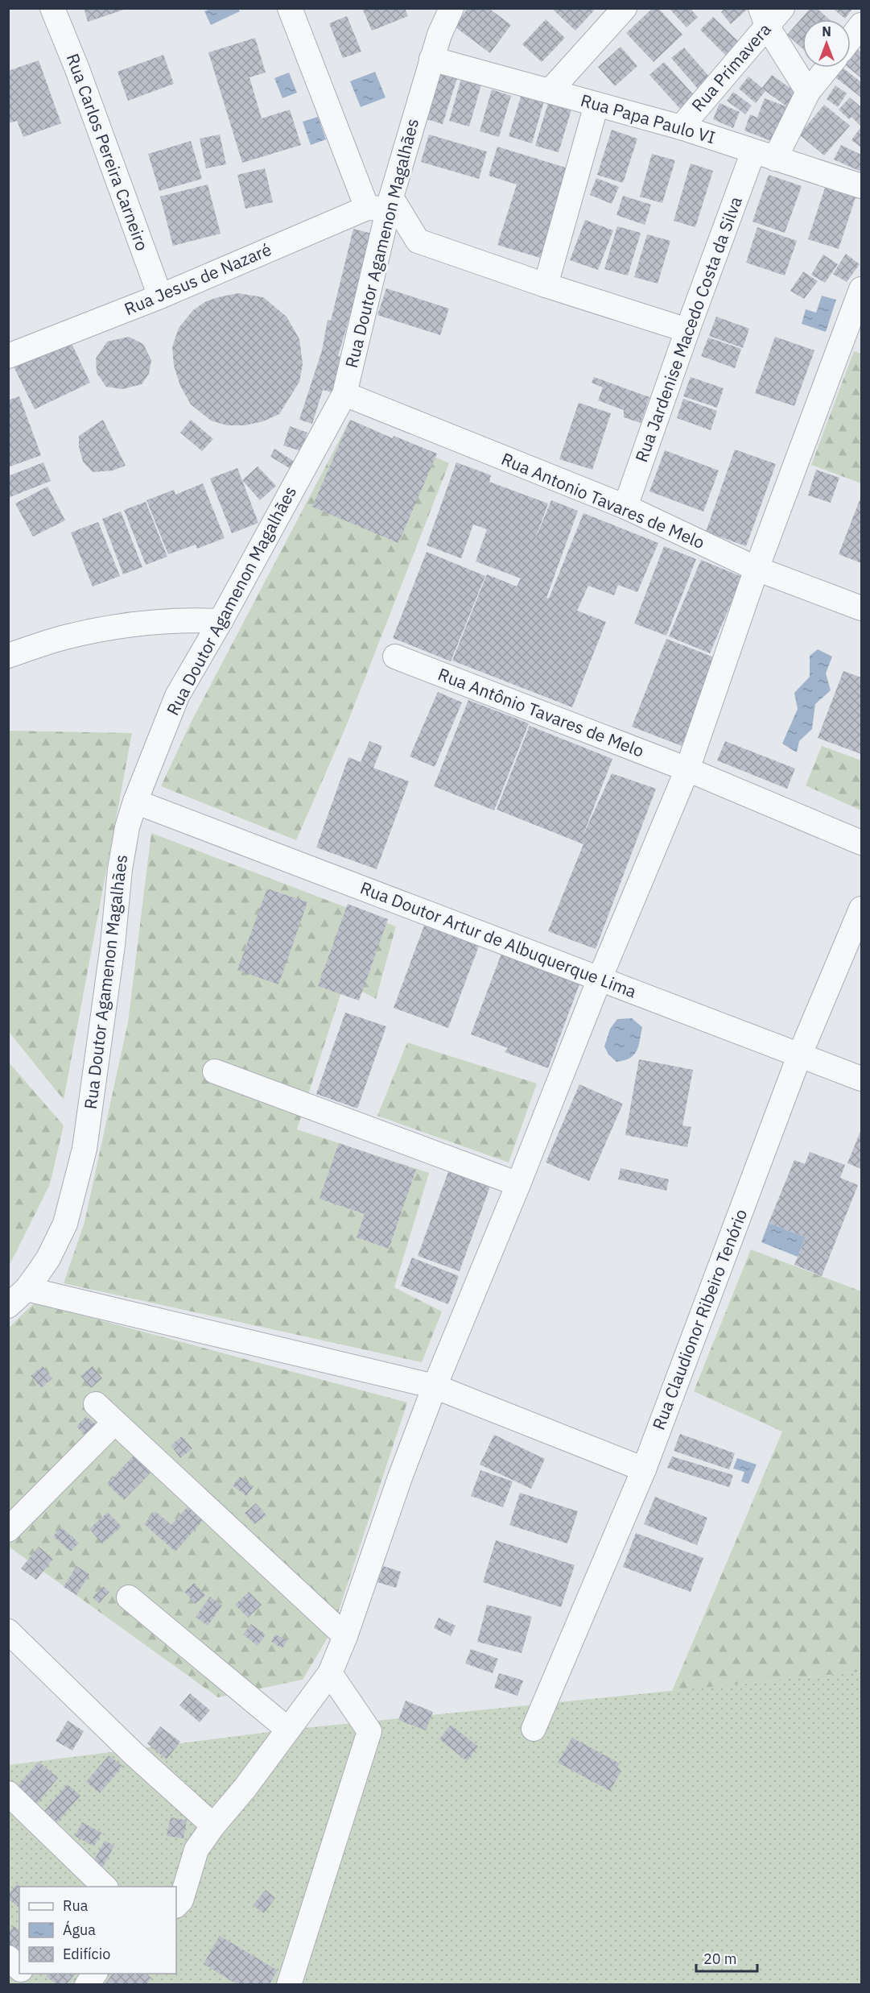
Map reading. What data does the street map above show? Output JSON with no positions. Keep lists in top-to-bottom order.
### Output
{
  "streets": {
    "street": [
      "Rua Primavera",
      "Rua Papa Paulo VI",
      "Rua Carlos Pereira Carneiro",
      "Rua Doutor Agamenon Magalhães",
      "Rua Jesus de Nazaré",
      "Rua Jardenise Macedo Costa da Silva",
      "Rua Antonio Tavares de Melo",
      "Rua Antônio Tavares de Melo",
      "Rua Doutor Artur de Albuquerque Lima",
      "Rua Claudionor Ribeiro Tenório"
    ]
  },
  "crossings": [
    ["Rua Primavera", "Rua Papa Paulo VI"],
    ["Rua Papa Paulo VI", "Rua Doutor Agamenon Magalhães"],
    ["Rua Papa Paulo VI", "Rua Jardenise Macedo Costa da Silva"],
    ["Rua Carlos Pereira Carneiro", "Rua Jesus de Nazaré"],
    ["Rua Doutor Agamenon Magalhães", "Rua Jesus de Nazaré"],
    ["Rua Doutor Agamenon Magalhães", "Rua Antonio Tavares de Melo"],
    ["Rua Doutor Agamenon Magalhães", "Rua Doutor Artur de Albuquerque Lima"],
    ["Rua Jardenise Macedo Costa da Silva", "Rua Antonio Tavares de Melo"],
    ["Rua Doutor Artur de Albuquerque Lima", "Rua Claudionor Ribeiro Tenório"]
  ],
  "legend": ["Rua", "Água", "Edifício"],
  "scale_bar": "20 m",
  "north": "top"
}
